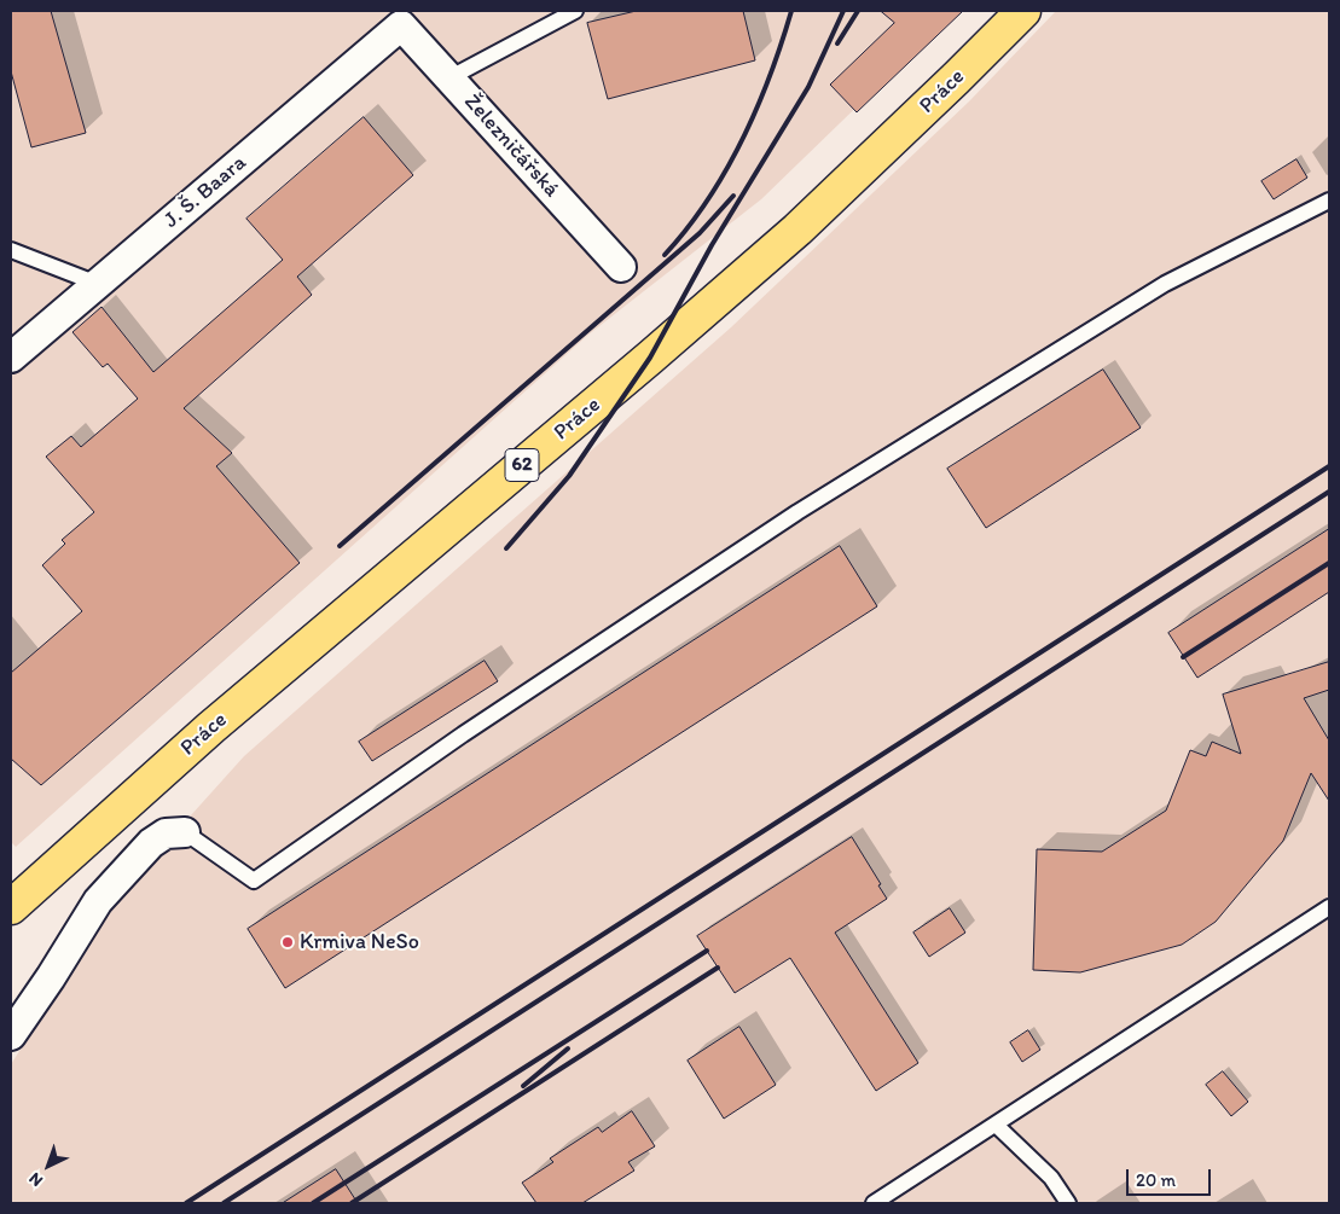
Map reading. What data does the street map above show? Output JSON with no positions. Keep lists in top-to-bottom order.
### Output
{
  "streets": {
    "main road": ["Práce", "62"],
    "street": ["Železničářská", "J. Š. Baara"]
  },
  "crossings": [
    ["Železničářská", "J. Š. Baara"]
  ],
  "places": ["Krmiva NeSo"],
  "scale_bar": "20 m",
  "north": "bottom left"
}
